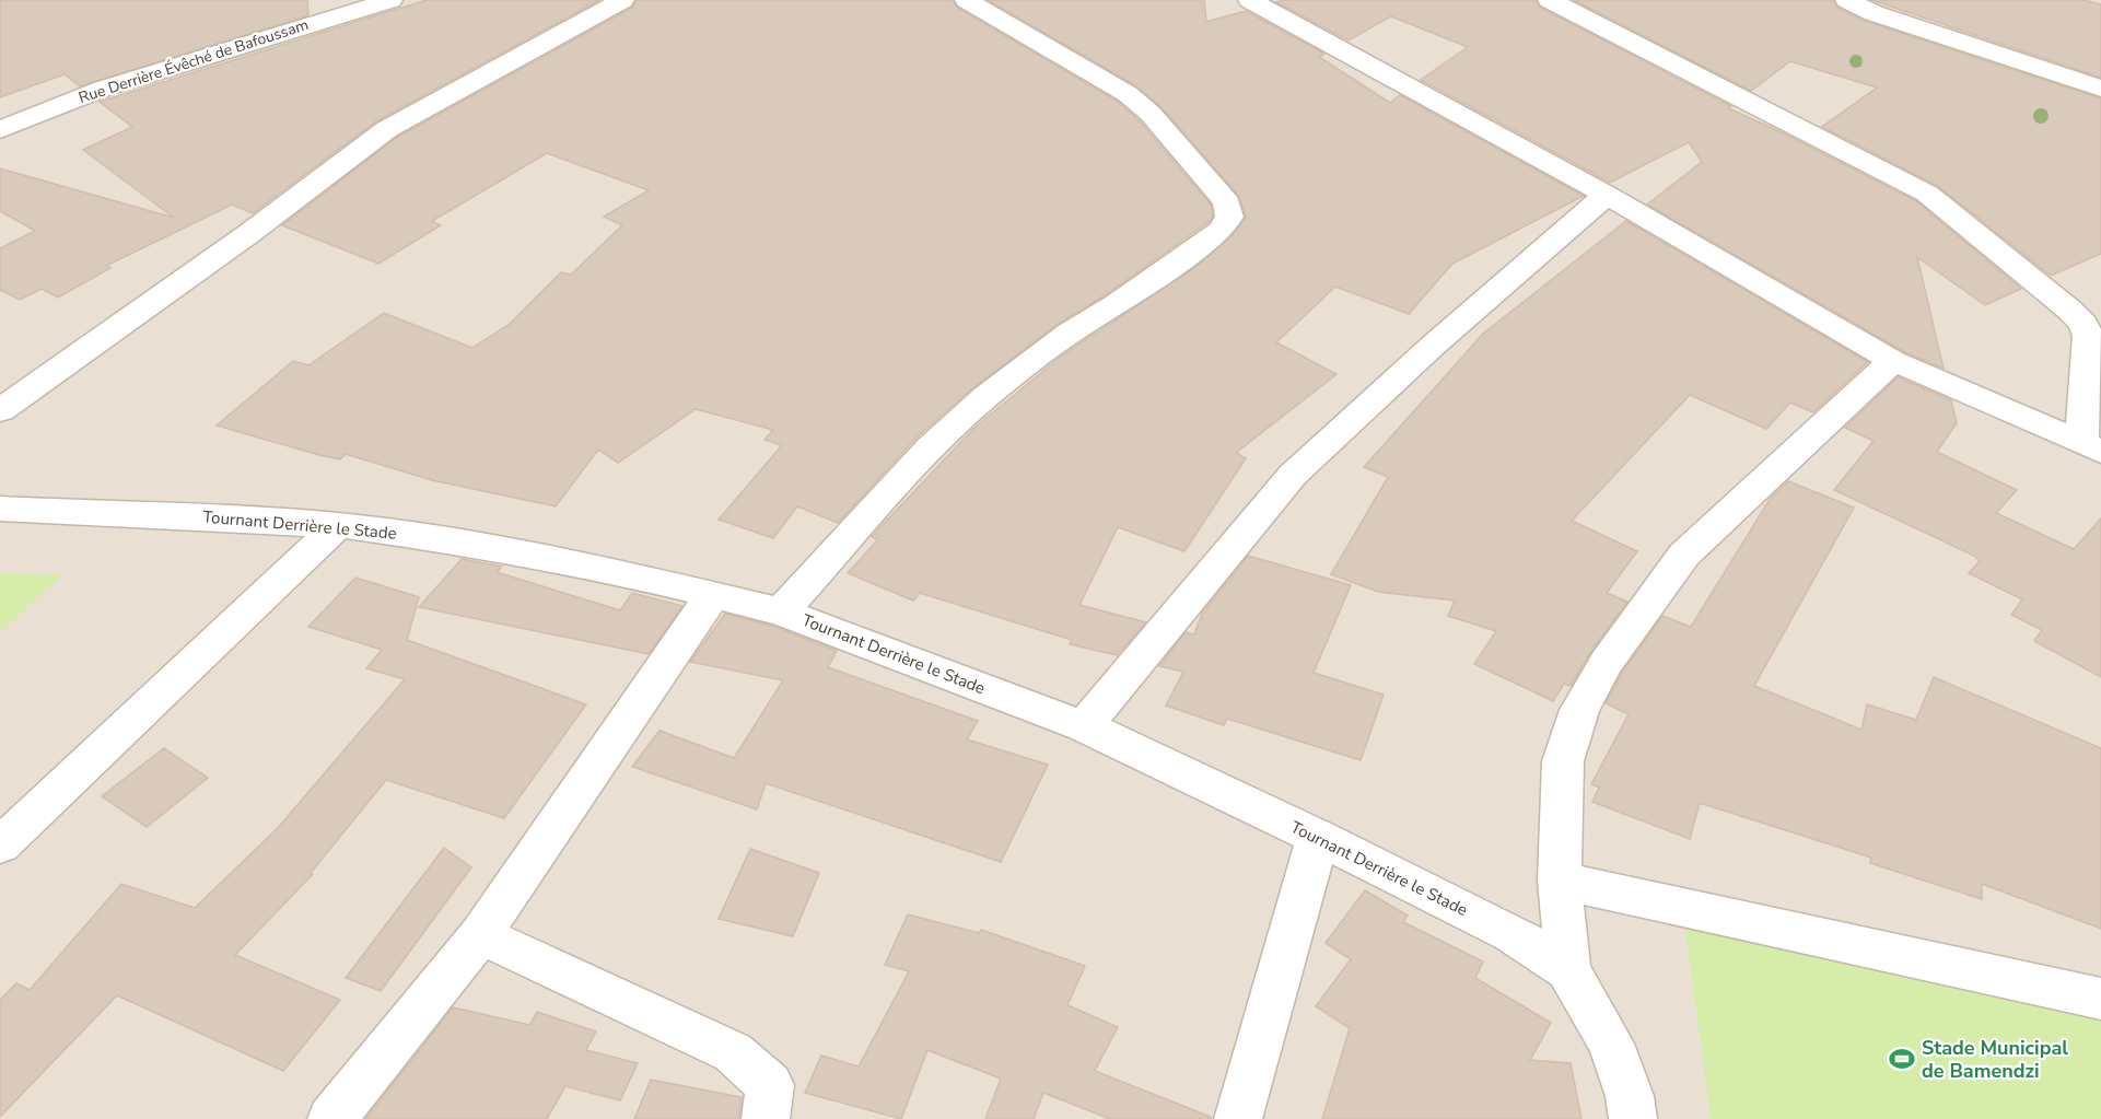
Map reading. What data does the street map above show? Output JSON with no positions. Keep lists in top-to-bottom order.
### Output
{
  "streets": {
    "street": ["Rue Derrière Évêché de Bafoussam", "Tournant Derrière le Stade"]
  },
  "places": {
    "sports": ["Stade Municipal de Bamendzi"]
  }
}
